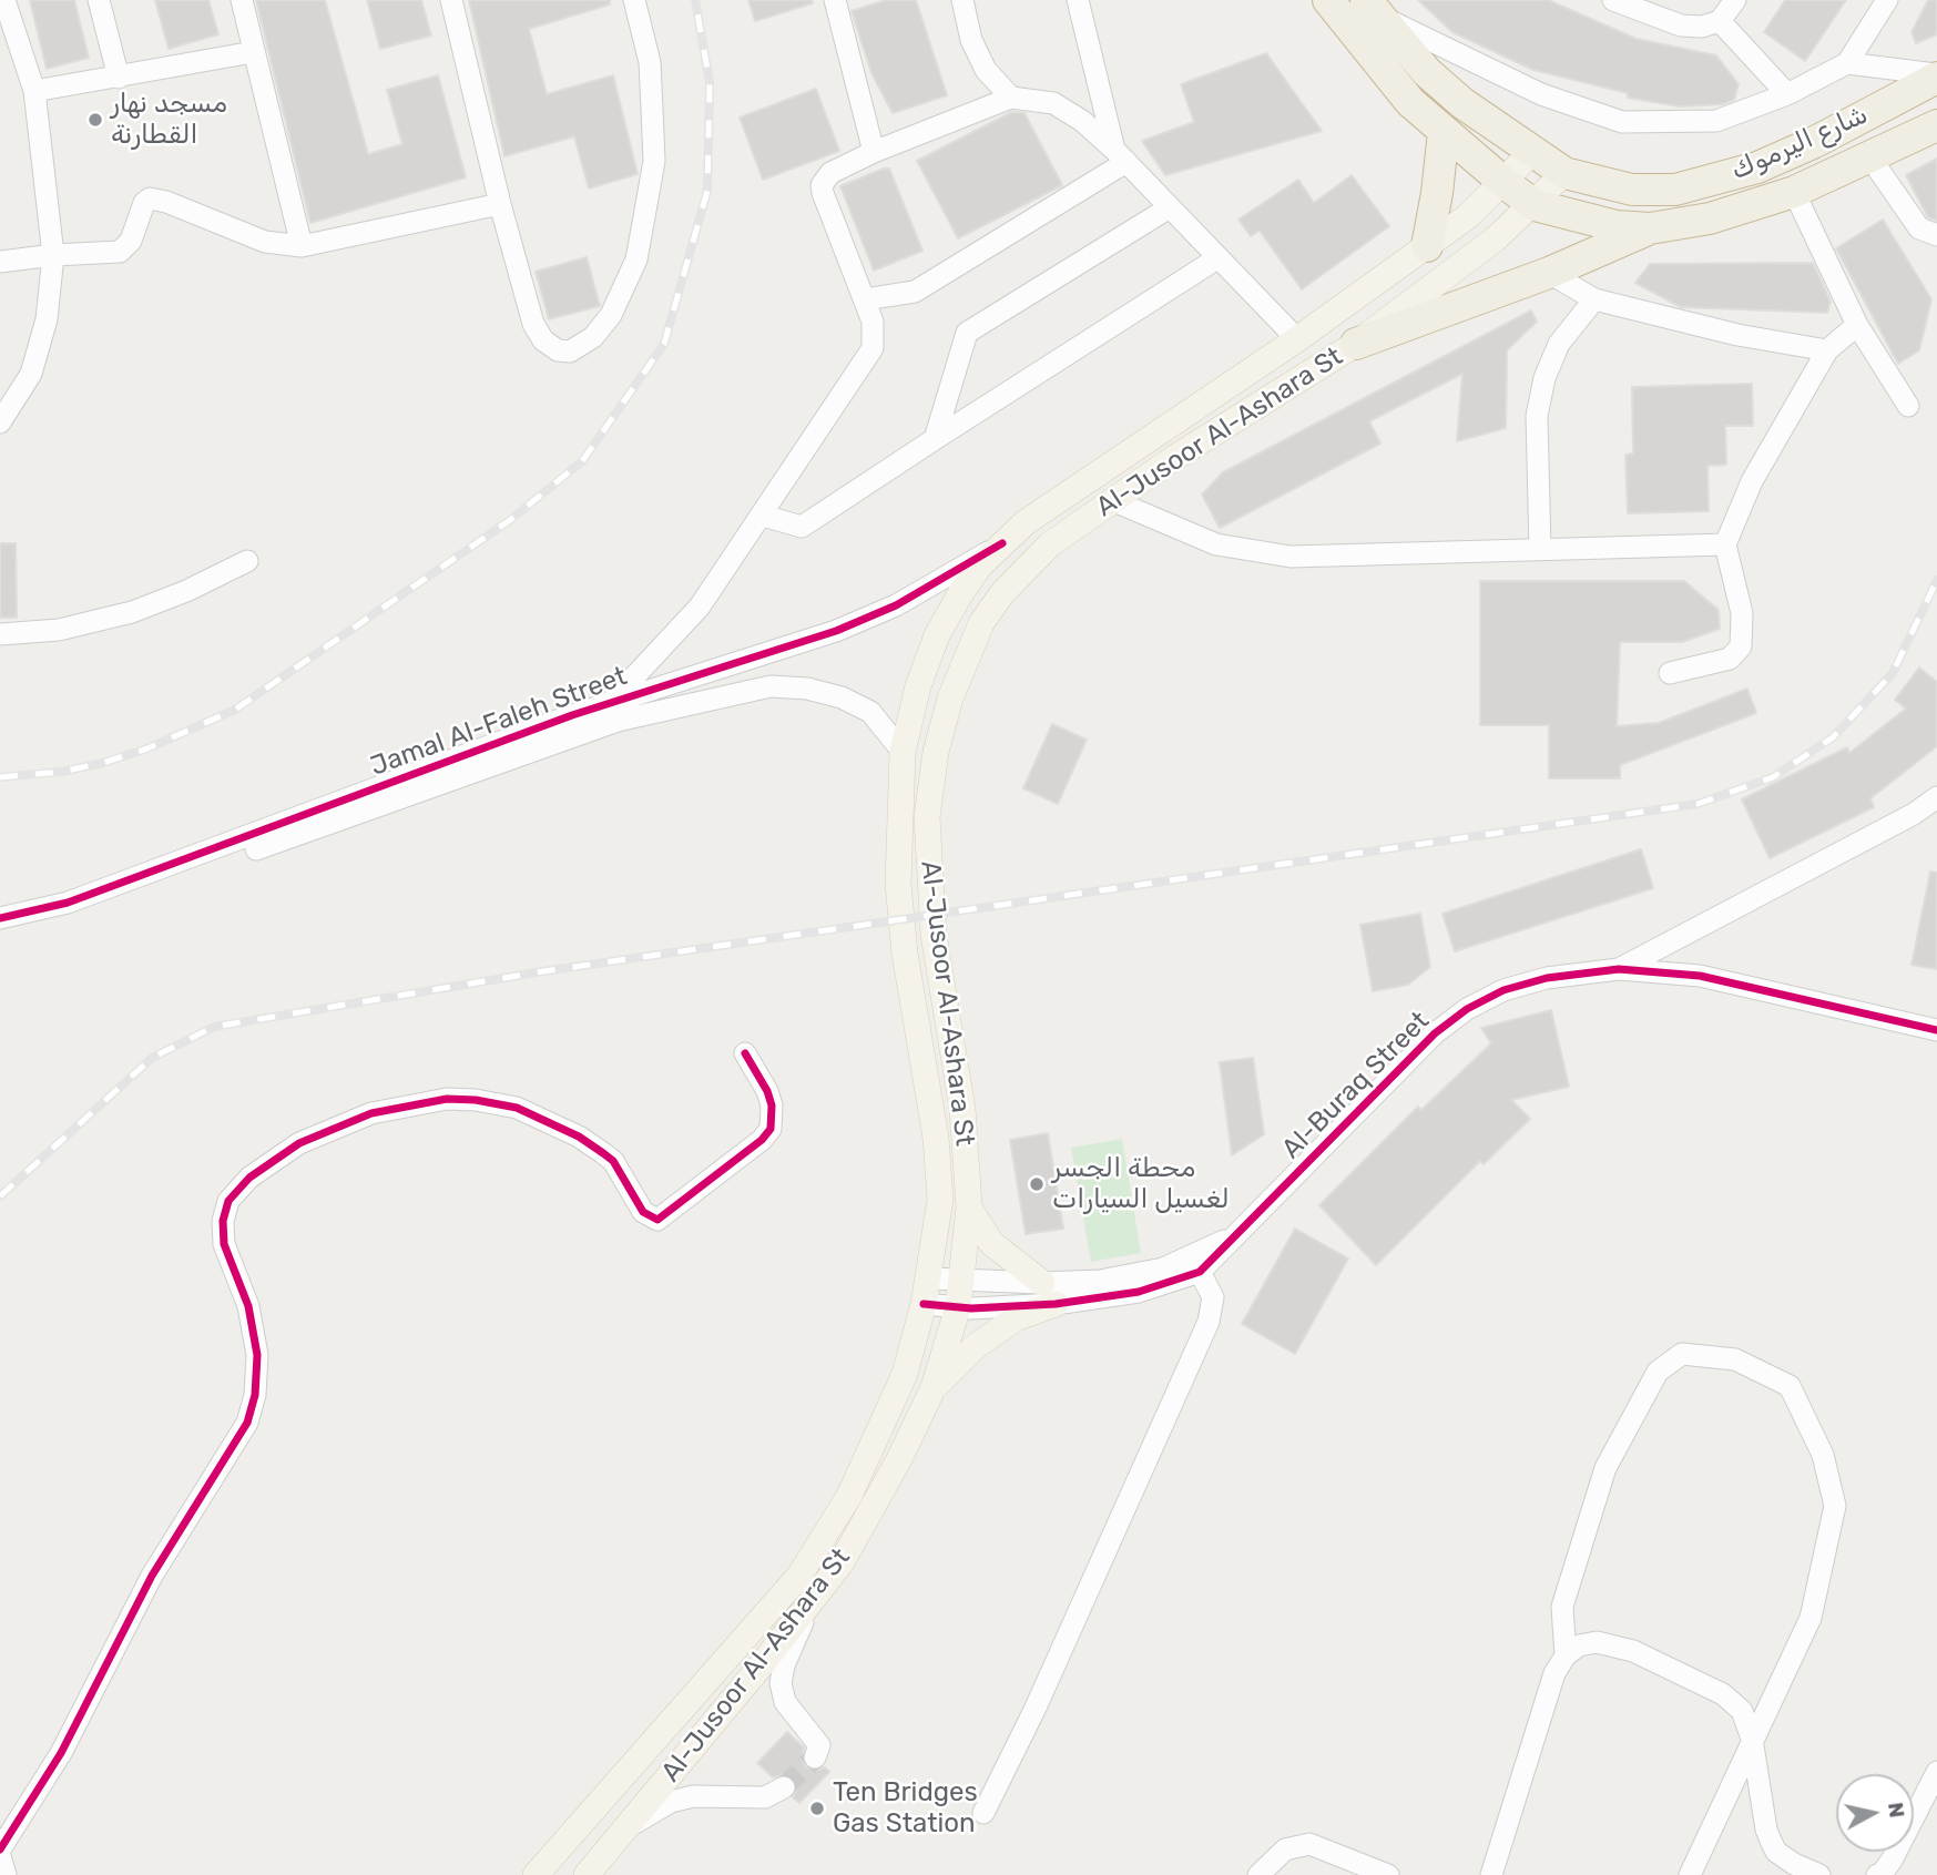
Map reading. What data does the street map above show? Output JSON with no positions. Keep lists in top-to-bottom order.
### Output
{
  "streets": {
    "highway": ["شارع اليرموك"],
    "main road": ["Al-Jusoor Al-Ashara St"],
    "street": ["Jamal Al-Faleh Street", "Al-Buraq Street"]
  },
  "crossings": [
    ["شارع اليرموك", "Al-Jusoor Al-Ashara St"],
    ["Al-Jusoor Al-Ashara St", "Jamal Al-Faleh Street"],
    ["Al-Jusoor Al-Ashara St", "Al-Buraq Street"]
  ],
  "places": ["مسجد نهار القطارنة", "محطة الجسر لغسيل السيارات", "Ten Bridges Gas Station"],
  "north": "right"
}
